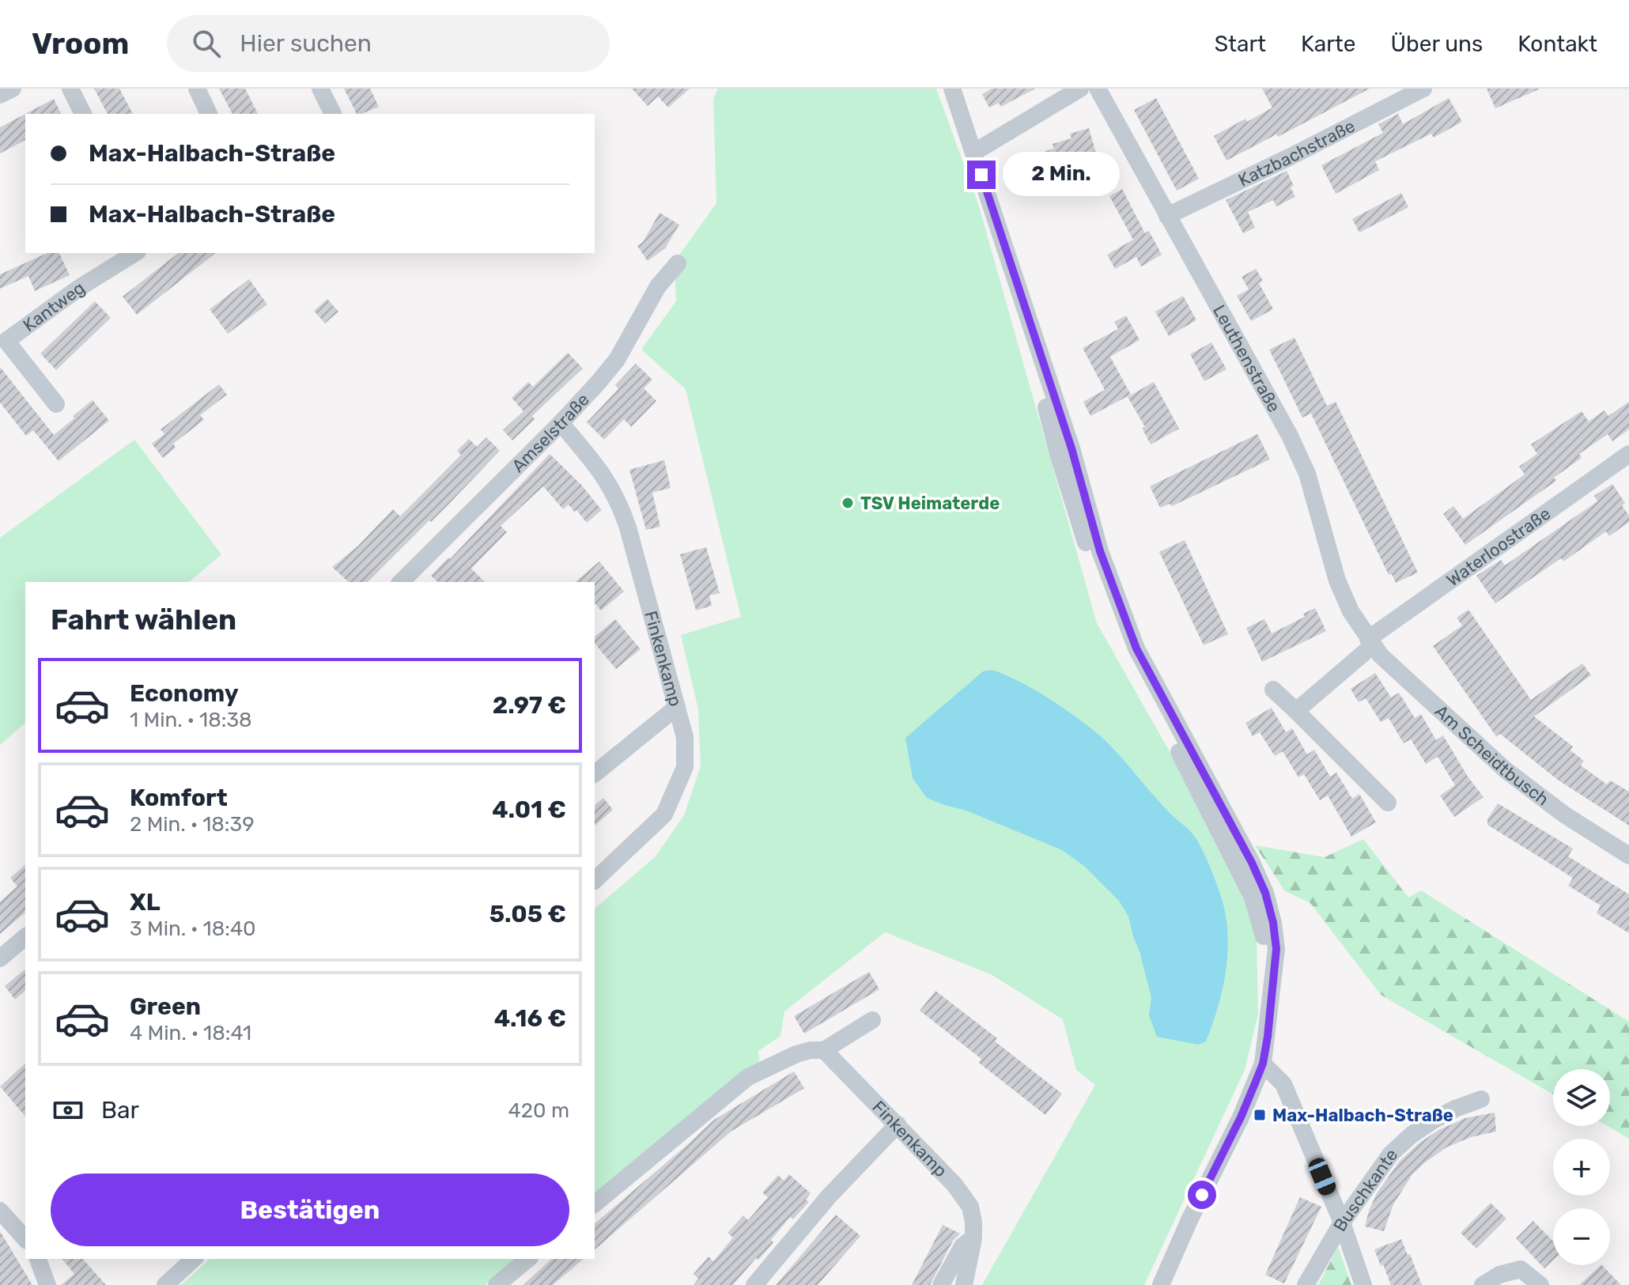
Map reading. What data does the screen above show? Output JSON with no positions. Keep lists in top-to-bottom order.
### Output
{
  "streets": {
    "street": [
      "Katzbachstraße",
      "Kantweg",
      "Leuthenstraße",
      "Amselstraße",
      "Waterloostraße",
      "Finkenkamp",
      "Am Scheidtbusch",
      "Buschkante"
    ]
  },
  "crossings": [
    ["Katzbachstraße", "Leuthenstraße"],
    ["Leuthenstraße", "Waterloostraße"],
    ["Leuthenstraße", "Am Scheidtbusch"],
    ["Amselstraße", "Finkenkamp"],
    ["Waterloostraße", "Am Scheidtbusch"]
  ],
  "places": {
    "other": ["TSV Heimaterde"],
    "transit": ["Max-Halbach-Straße"]
  },
  "page": {
    "header": "Vroom",
    "search": "Hier suchen",
    "nav": [
      "Start",
      "Karte",
      "Über uns",
      "Kontakt"
    ],
    "banner": ["Max-Halbach-Straße", "Max-Halbach-Straße"],
    "bubble": "2 Min.",
    "heading": "Fahrt wählen",
    "list": [
      {
        "name": "Economy",
        "note": "1 Min. · 18:38",
        "value": "2.97 €"
      },
      {
        "name": "Komfort",
        "note": "2 Min. · 18:39",
        "value": "4.01 €"
      },
      {
        "name": "XL",
        "note": "3 Min. · 18:40",
        "value": "5.05 €"
      },
      {
        "name": "Green",
        "note": "4 Min. · 18:41",
        "value": "4.16 €"
      }
    ],
    "map_buttons": ["+", "−"],
    "pay": ["Bar", "420 m"],
    "buttons": "Bestätigen"
  }
}
